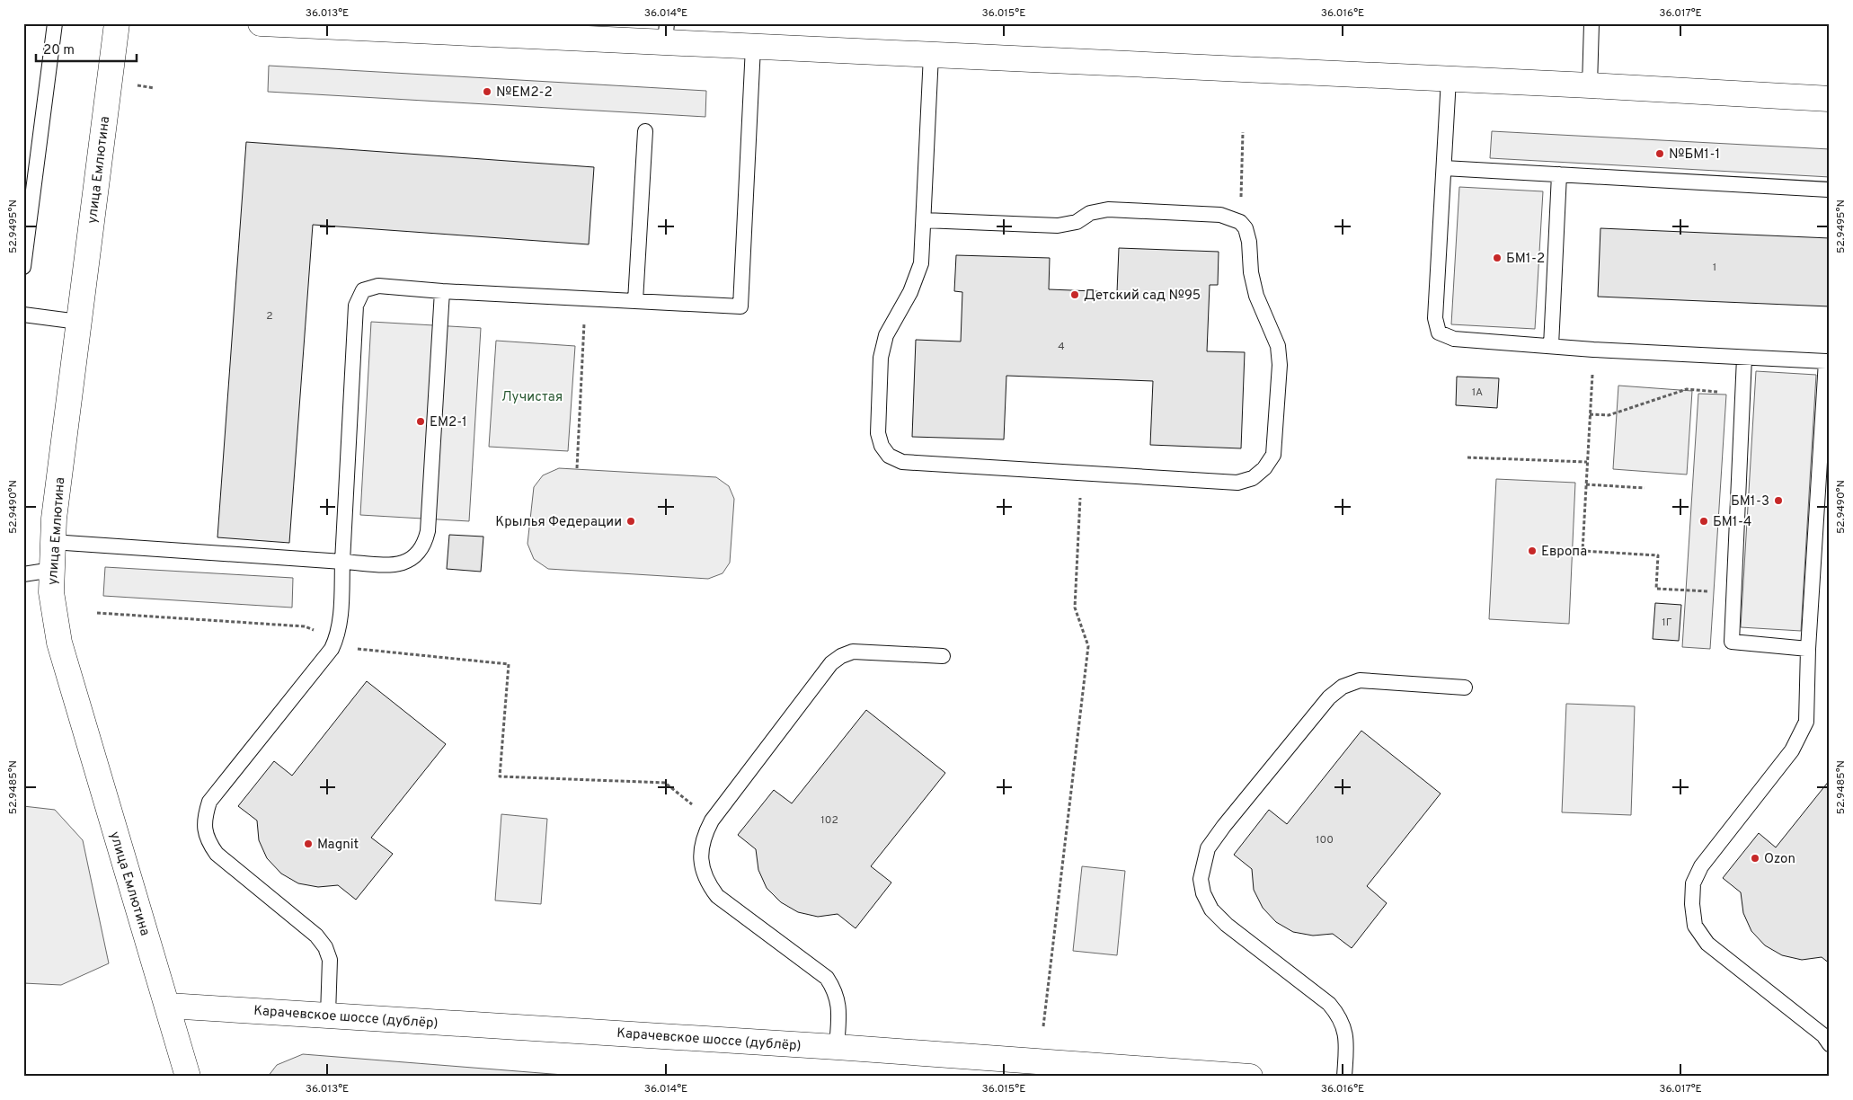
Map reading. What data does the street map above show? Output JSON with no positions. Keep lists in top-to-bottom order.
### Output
{
  "streets": {
    "street": ["улица Емлютина", "Карачевское шоссе (дублёр)"]
  },
  "crossings": [
    ["улица Емлютина", "Карачевское шоссе (дублёр)"]
  ],
  "parks": ["Лучистая"],
  "places": [
    "№ЕМ2-2",
    "№БМ1-1",
    "БМ1-2",
    "Детский сад №95",
    "ЕМ2-1",
    "БМ1-3",
    "Крылья Федерации",
    "БМ1-4",
    "Европа",
    "Magnit",
    "Ozon"
  ],
  "house_numbers": [
    "1",
    "2",
    "4",
    "1А",
    "1Г",
    "102",
    "100"
  ],
  "scale_bar": "20 m",
  "coordinates": [
    "36.013°E",
    "36.014°E",
    "36.015°E",
    "36.016°E",
    "36.017°E",
    "52.9495°N",
    "52.9490°N",
    "52.9485°N"
  ]
}
